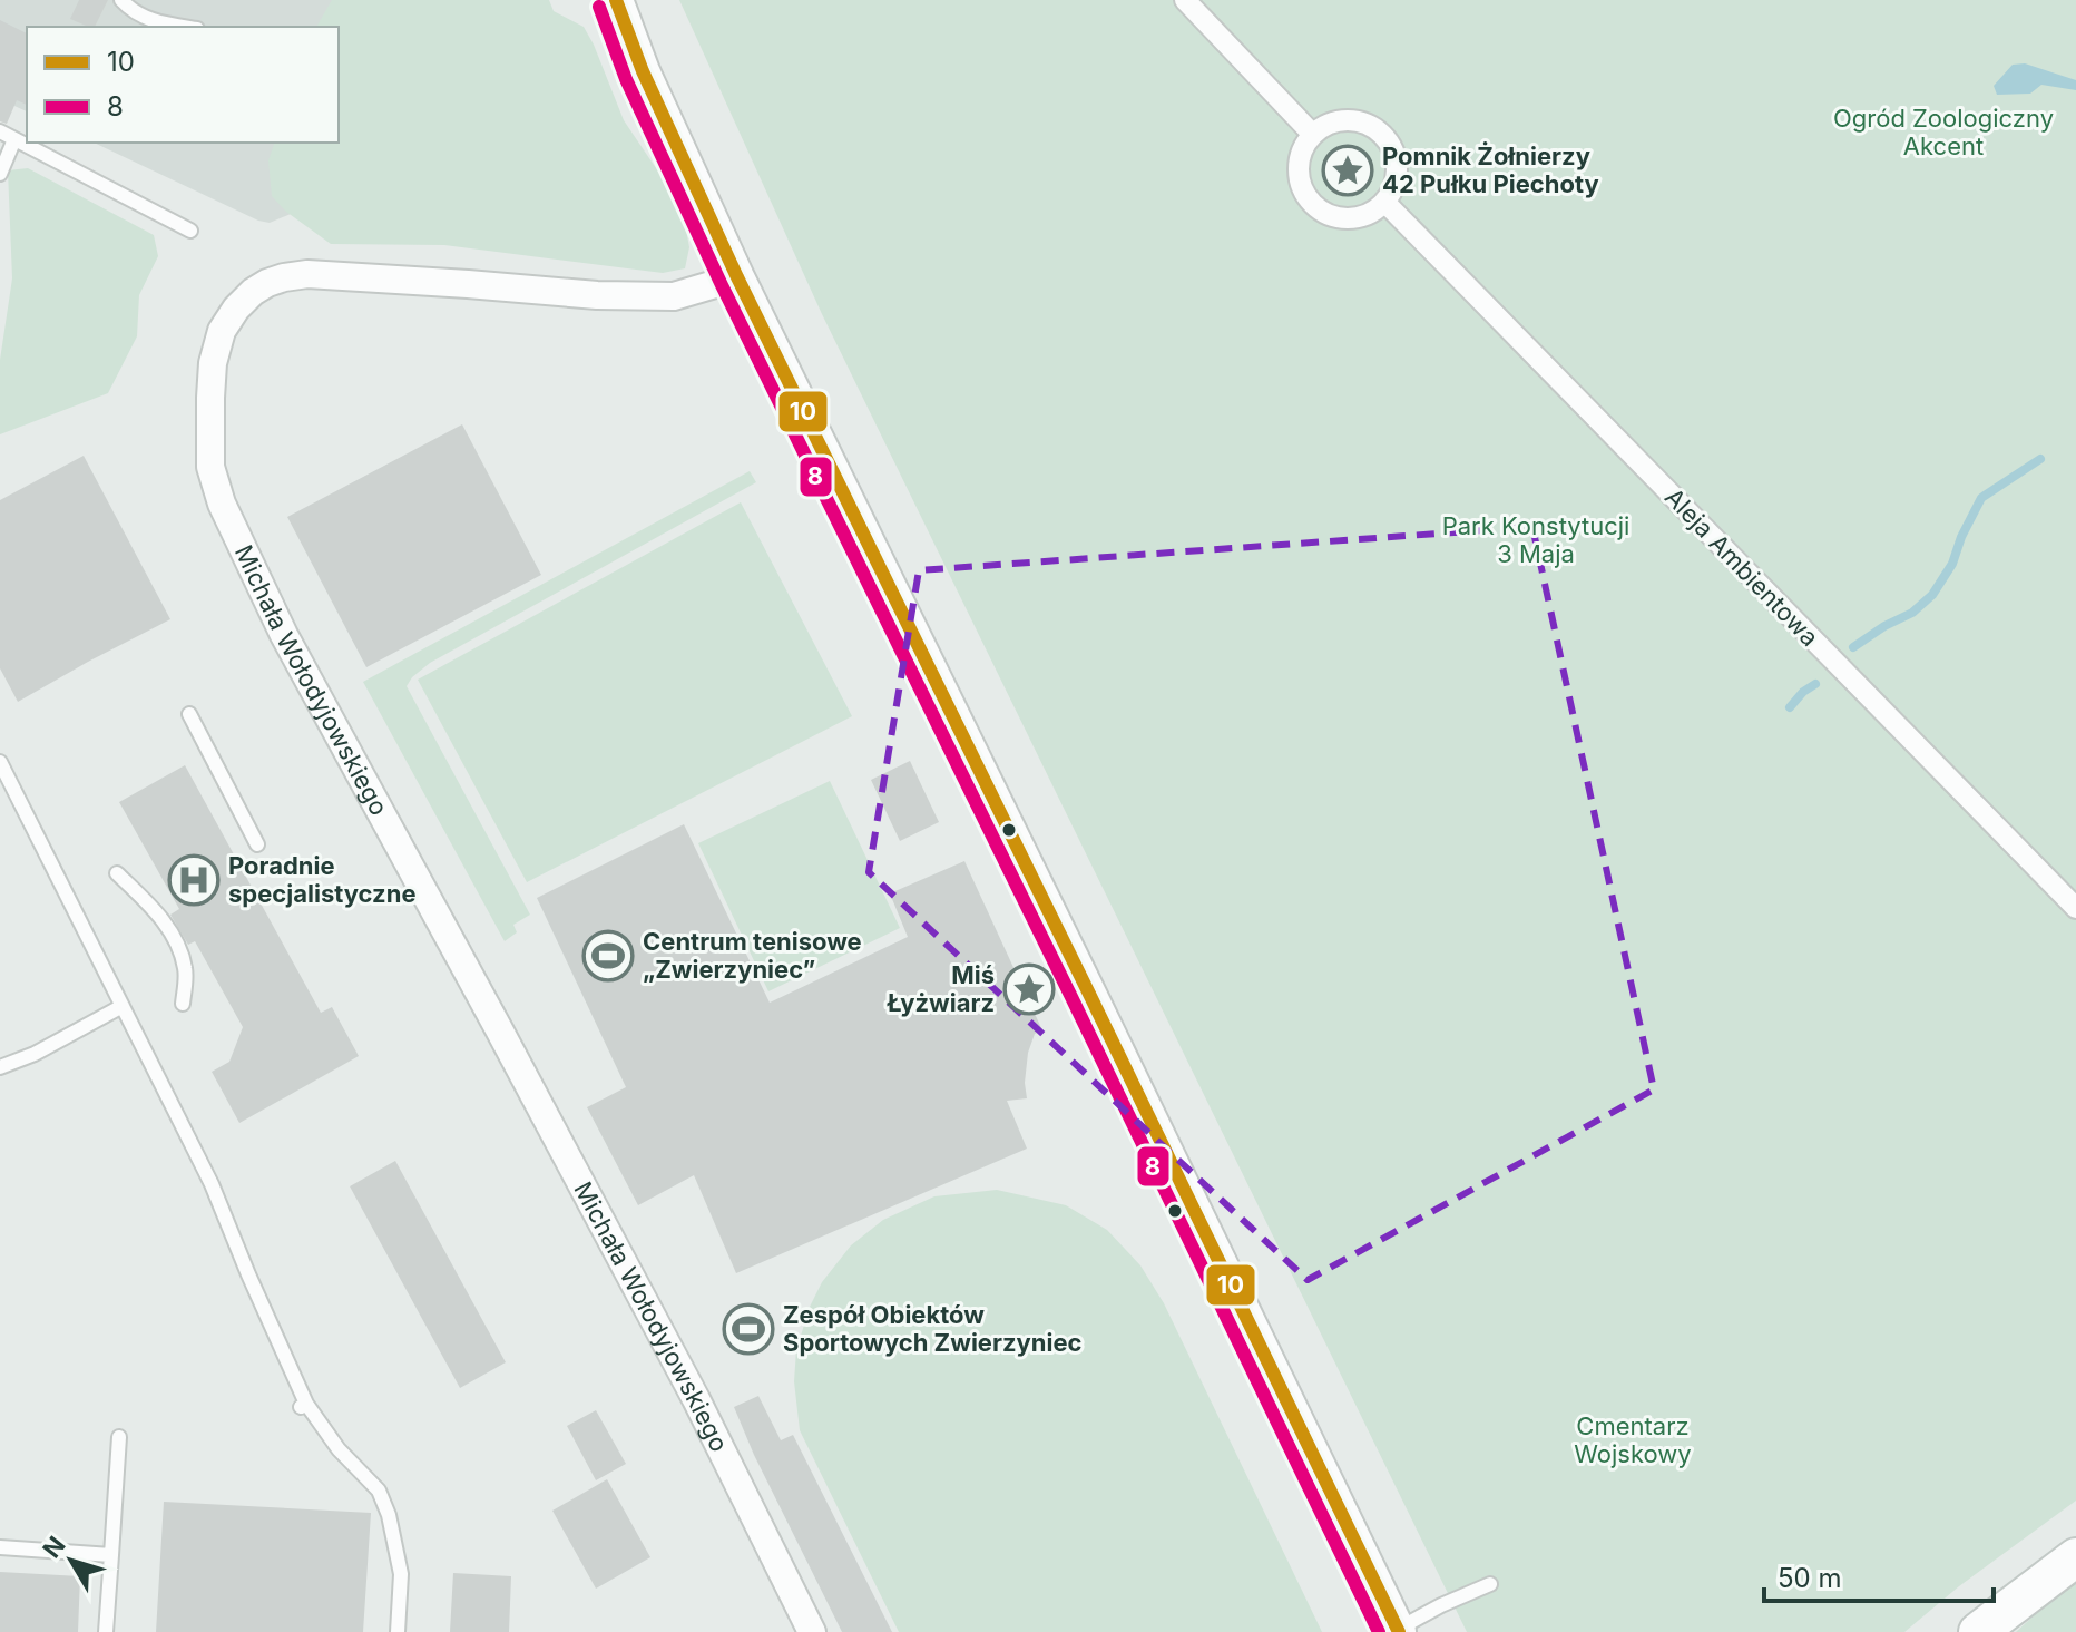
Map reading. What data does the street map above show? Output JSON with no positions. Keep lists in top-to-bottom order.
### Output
{
  "streets": {
    "street": ["Aleja Ambientowa", "Michała Wołodyjowskiego"]
  },
  "parks": ["Ogród Zoologiczny Akcent", "Park Konstytucji 3 Maja", "Cmentarz Wojskowy"],
  "places": {
    "place": ["Pomnik Żołnierzy 42 Pułku Piechoty", "Miś Łyżwiarz"],
    "hospital": ["Poradnie specjalistyczne"],
    "sports": ["Centrum tenisowe „Zwierzyniec”", "Zespół Obiektów Sportowych Zwierzyniec"]
  },
  "lines": ["transit line 10", "transit line 8"],
  "legend": ["10", "8"],
  "scale_bar": "50 m",
  "north": "top left"
}
